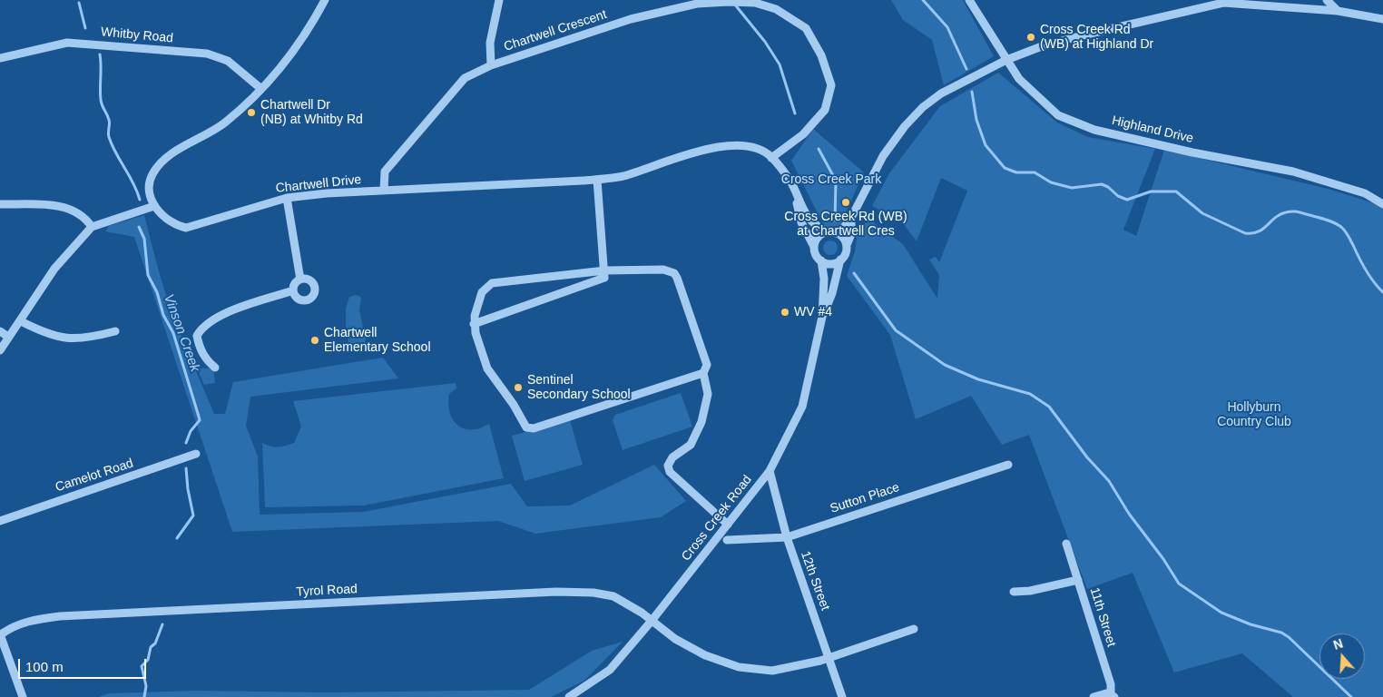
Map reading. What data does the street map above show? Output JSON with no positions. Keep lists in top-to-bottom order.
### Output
{
  "streets": {
    "street": [
      "Chartwell Crescent",
      "Whitby Road",
      "Highland Drive",
      "Chartwell Drive",
      "Camelot Road",
      "Sutton Place",
      "Cross Creek Road",
      "12th Street",
      "Tyrol Road",
      "11th Street"
    ]
  },
  "crossings": [
    ["Chartwell Crescent", "Chartwell Drive"],
    ["Sutton Place", "12th Street"],
    ["Cross Creek Road", "12th Street"],
    ["Cross Creek Road", "Tyrol Road"],
    ["12th Street", "Tyrol Road"]
  ],
  "water": ["Vinson Creek"],
  "parks": ["Cross Creek Park", "Hollyburn Country Club"],
  "places": [
    "Cross Creek Rd (WB) at Highland Dr",
    "Chartwell Dr (NB) at Whitby Rd",
    "Cross Creek Rd (WB) at Chartwell Cres",
    "WV #4",
    "Chartwell Elementary School",
    "Sentinel Secondary School"
  ],
  "scale_bar": "100 m",
  "north": "top"
}
